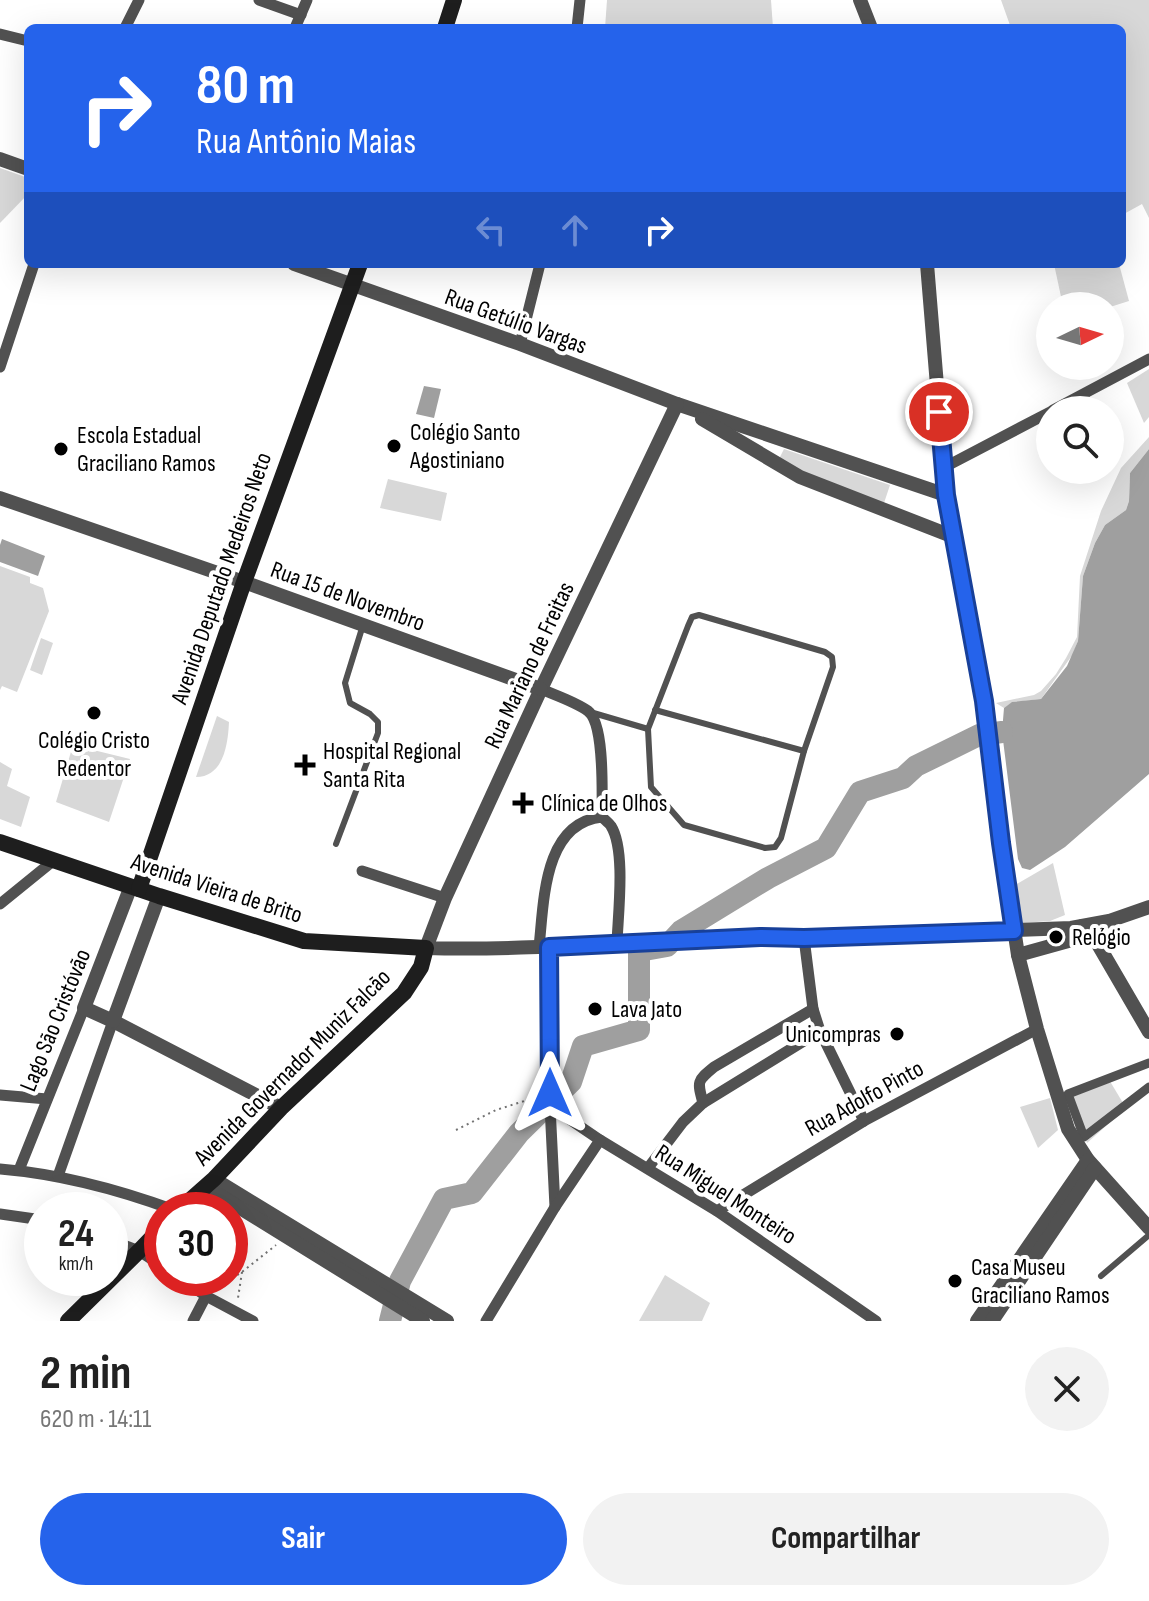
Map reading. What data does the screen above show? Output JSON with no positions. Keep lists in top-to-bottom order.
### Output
{
  "streets": {
    "main road": ["Avenida Deputado Medeiros Neto", "Avenida Vieira de Brito", "Avenida Governador Muniz Falcão"],
    "street": [
      "Rua Getúlio Vargas",
      "Rua 15 de Novembro",
      "Rua Mariano de Freitas",
      "Lago São Cristóvão",
      "Rua Adolfo Pinto",
      "Rua Miguel Monteiro"
    ]
  },
  "crossings": [
    ["Rua Getúlio Vargas", "Avenida Deputado Medeiros Neto"],
    ["Rua Getúlio Vargas", "Rua Mariano de Freitas"],
    ["Avenida Deputado Medeiros Neto", "Rua 15 de Novembro"],
    ["Avenida Deputado Medeiros Neto", "Avenida Vieira de Brito"],
    ["Avenida Deputado Medeiros Neto", "Lago São Cristóvão"],
    ["Rua 15 de Novembro", "Rua Mariano de Freitas"],
    ["Rua Mariano de Freitas", "Avenida Vieira de Brito"],
    ["Rua Mariano de Freitas", "Avenida Governador Muniz Falcão"],
    ["Avenida Vieira de Brito", "Lago São Cristóvão"],
    ["Avenida Vieira de Brito", "Avenida Governador Muniz Falcão"],
    ["Rua Adolfo Pinto", "Rua Miguel Monteiro"]
  ],
  "places": {
    "other": [
      "Colégio Santo Agostiniano",
      "Escola Estadual Graciliano Ramos",
      "Colégio Cristo Redentor",
      "Relógio",
      "Lava Jato",
      "Unicompras",
      "Casa Museu Graciliano Ramos"
    ],
    "health": ["Hospital Regional Santa Rita", "Clínica de Olhos"]
  },
  "north": "right",
  "page": {
    "turn": ["80 m", "Rua Antônio Maias"],
    "speed": "24 km/h",
    "limit": "30",
    "heading": ["2 min", "620 m · 14:11"],
    "buttons": ["Sair", "Compartilhar"]
  }
}
